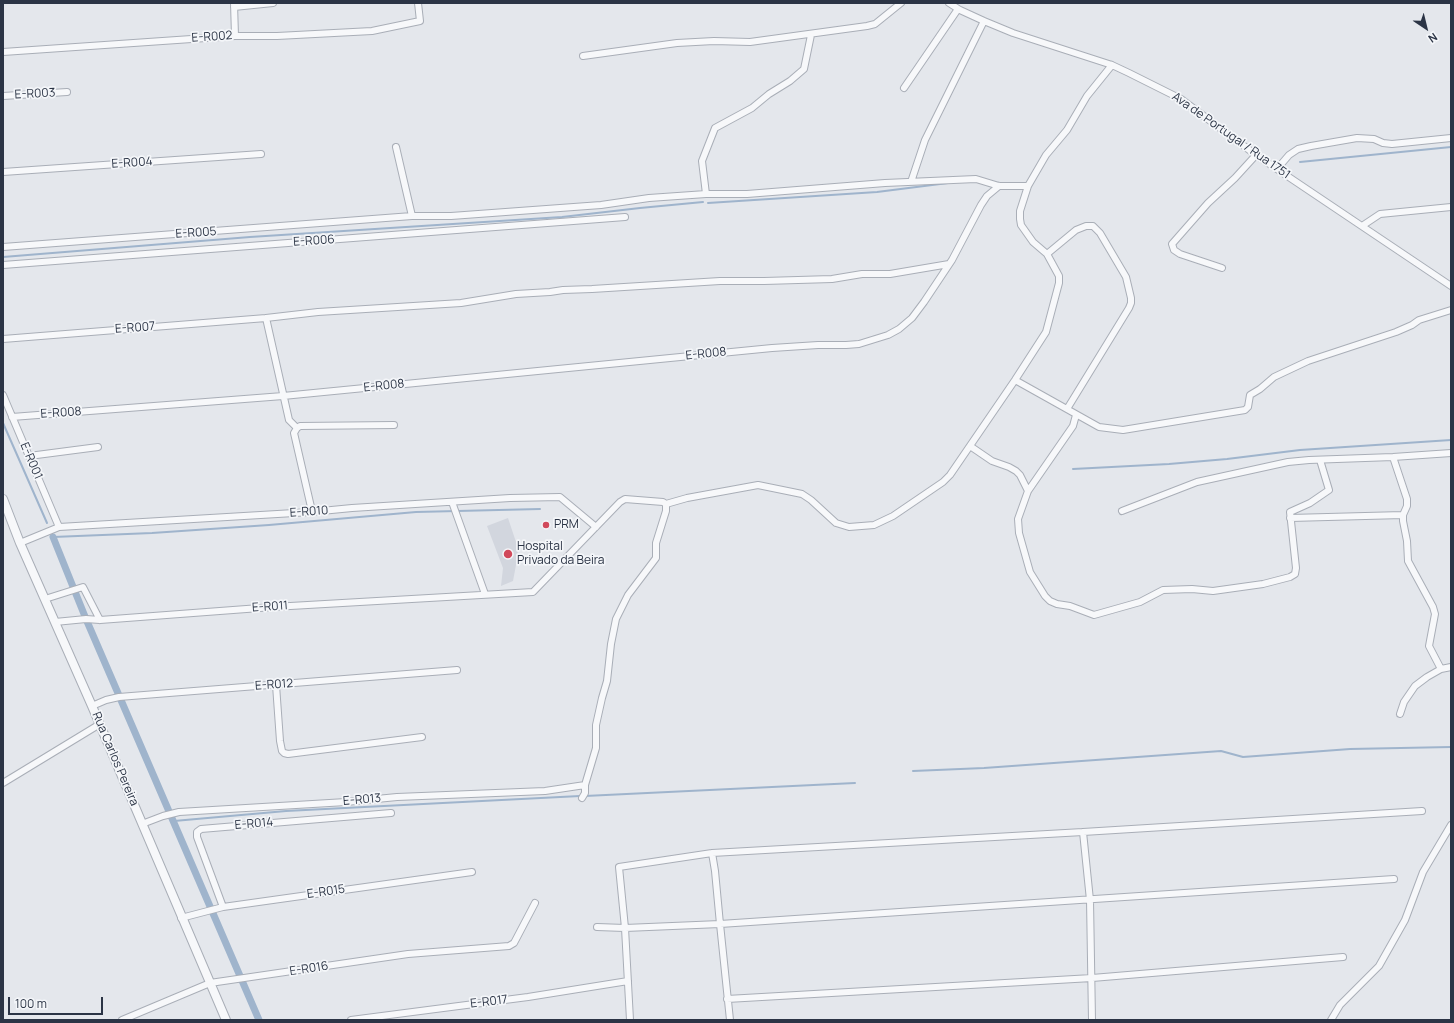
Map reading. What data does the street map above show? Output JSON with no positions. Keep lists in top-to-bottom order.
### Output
{
  "streets": {
    "street": [
      "E-R002",
      "E-R003",
      "Ava de Portugal / Rua 1751",
      "E-R004",
      "E-R005",
      "E-R006",
      "E-R007",
      "E-R008",
      "E-R001",
      "E-R010",
      "E-R011",
      "E-R012",
      "Rua Carlos Pereira",
      "E-R013",
      "E-R014",
      "E-R015",
      "E-R016",
      "E-R017"
    ]
  },
  "crossings": [
    ["E-R007", "E-R008"],
    ["E-R008", "E-R001"],
    ["E-R001", "E-R010"],
    ["E-R010", "E-R011"],
    ["E-R010", "Rua Carlos Pereira"],
    ["E-R011", "Rua Carlos Pereira"],
    ["E-R012", "Rua Carlos Pereira"],
    ["Rua Carlos Pereira", "E-R013"],
    ["Rua Carlos Pereira", "E-R015"],
    ["Rua Carlos Pereira", "E-R016"],
    ["E-R014", "E-R015"]
  ],
  "places": ["PRM", "Hospital Privado da Beira"],
  "scale_bar": "100 m",
  "north": "bottom right"
}
